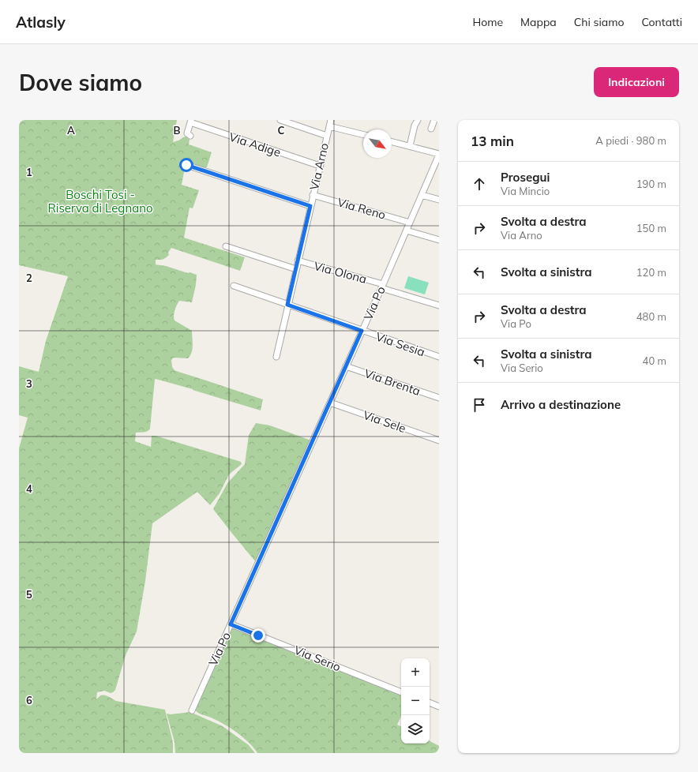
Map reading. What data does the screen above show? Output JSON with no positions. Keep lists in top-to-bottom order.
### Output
{
  "streets": {
    "street": [
      "Via Adige",
      "Via Arno",
      "Via Reno",
      "Via Olona",
      "Via Po",
      "Via Sesia",
      "Via Brenta",
      "Via Sele",
      "Via Serio"
    ]
  },
  "crossings": [
    ["Via Adige", "Via Arno"],
    ["Via Arno", "Via Reno"],
    ["Via Arno", "Via Olona"],
    ["Via Arno", "Via Sesia"],
    ["Via Reno", "Via Po"],
    ["Via Olona", "Via Po"],
    ["Via Po", "Via Sesia"],
    ["Via Po", "Via Brenta"],
    ["Via Po", "Via Sele"],
    ["Via Po", "Via Serio"]
  ],
  "parks": ["Boschi Tosi - Riserva di Legnano"],
  "north": "bottom right",
  "page": {
    "header": "Atlasly",
    "nav": [
      "Home",
      "Mappa",
      "Chi siamo",
      "Contatti"
    ],
    "buttons": "Indicazioni",
    "title": "Dove siamo",
    "heading": ["13 min", "A piedi · 980 m"],
    "list": [
      ["Prosegui", "Via Mincio", "190 m"],
      ["Svolta a destra", "Via Arno", "150 m"],
      ["Svolta a sinistra", "120 m"],
      ["Svolta a destra", "Via Po", "480 m"],
      ["Svolta a sinistra", "Via Serio", "40 m"],
      "Arrivo a destinazione"
    ],
    "map_buttons": ["+", "−"]
  },
  "grid": {
    "columns": ["A", "B", "C"],
    "rows": [
      "1",
      "2",
      "3",
      "4",
      "5",
      "6"
    ]
  }
}
